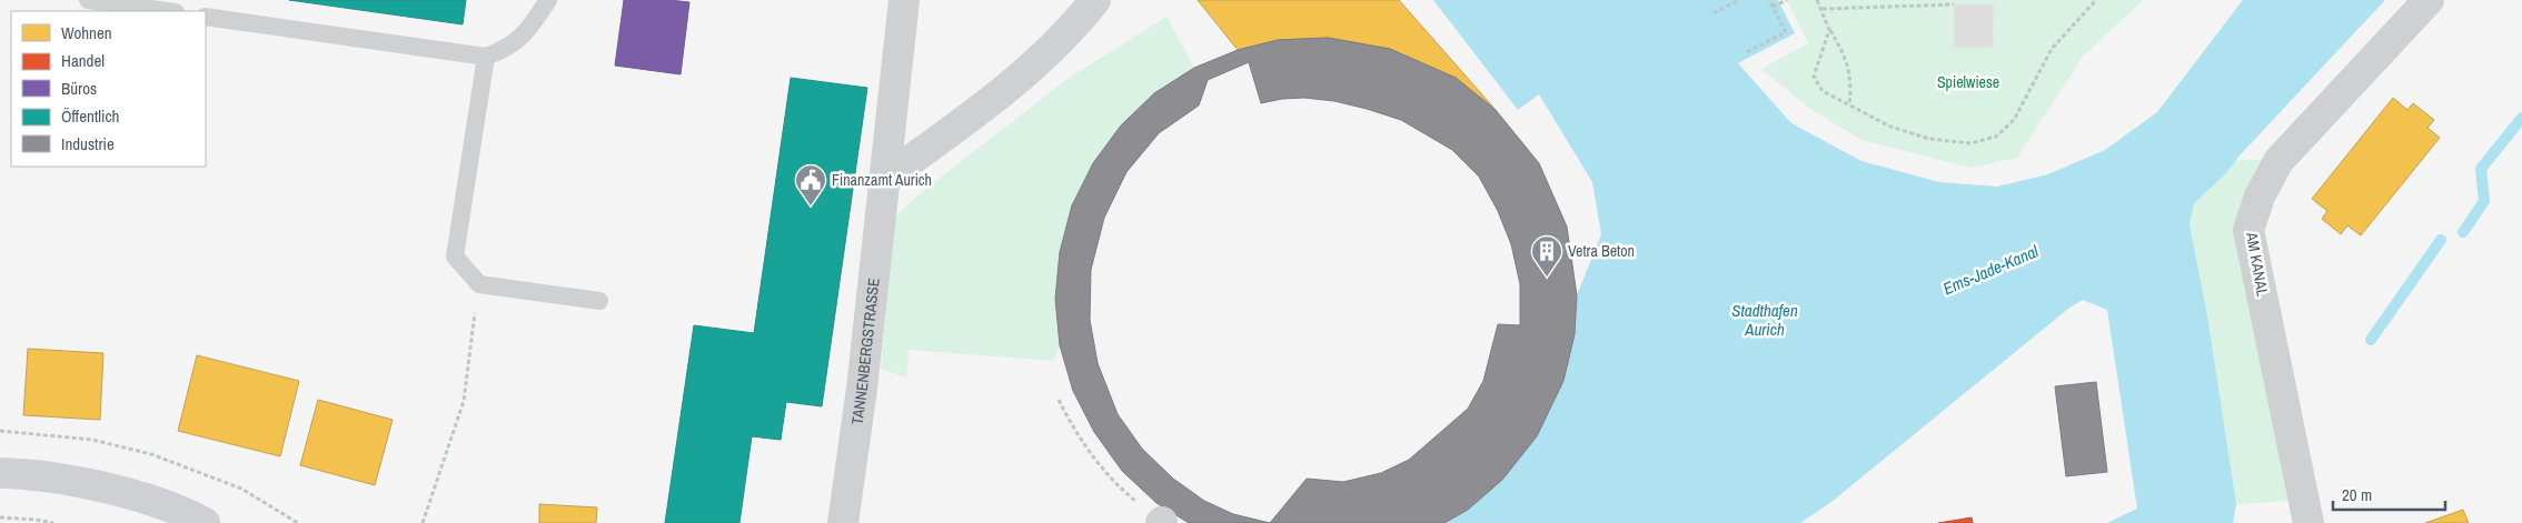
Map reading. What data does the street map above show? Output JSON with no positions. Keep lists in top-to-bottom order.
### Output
{
  "streets": {
    "street": ["AM KANAL", "TANNENBERGSTRASSE"]
  },
  "water": ["Ems-Jade-Kanal", "Stadthafen Aurich"],
  "parks": ["Spielwiese"],
  "places": {
    "public building": ["Finanzamt Aurich"],
    "building": ["Vetra Beton"]
  },
  "legend": [
    "Wohnen",
    "Handel",
    "Büros",
    "Öffentlich",
    "Industrie"
  ],
  "scale_bar": "20 m"
}
